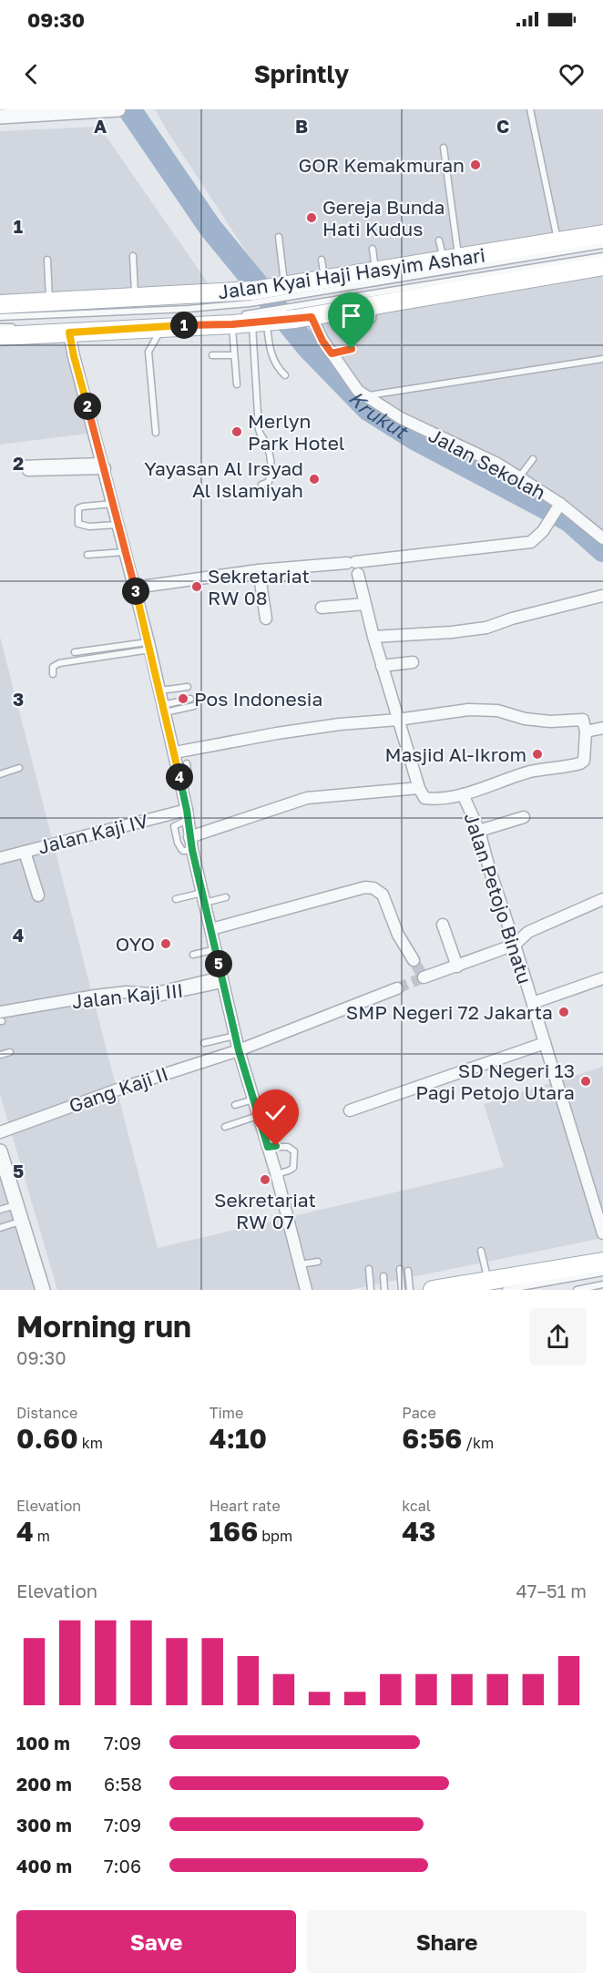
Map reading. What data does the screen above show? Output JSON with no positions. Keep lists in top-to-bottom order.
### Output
{
  "streets": {
    "main road": ["Jalan Kyai Haji Hasyim Ashari"],
    "street": [
      "Jalan Sekolah",
      "Jalan Kaji IV",
      "Jalan Petojo Binatu",
      "Jalan Kaji III",
      "Gang Kaji II"
    ]
  },
  "crossings": [
    ["Jalan Kyai Haji Hasyim Ashari", "Jalan Sekolah"]
  ],
  "water": ["Krukut"],
  "places": [
    "GOR Kemakmuran",
    "Gereja Bunda Hati Kudus",
    "Merlyn Park Hotel",
    "Yayasan Al Irsyad Al Islamiyah",
    "Sekretariat RW 08",
    "Pos Indonesia",
    "Masjid Al-Ikrom",
    "OYO",
    "SMP Negeri 72 Jakarta",
    "SD Negeri 13 Pagi Petojo Utara",
    "Sekretariat RW 07"
  ],
  "page": {
    "status": "09:30",
    "header": "Sprintly",
    "pins": [
      "1",
      "2",
      "3",
      "4",
      "5"
    ],
    "heading": ["Morning run", "09:30"],
    "stats": [
      ["Distance", "0.60 km"],
      ["Time", "4:10"],
      ["Pace", "6:56 /km"],
      ["Elevation", "4 m"],
      ["Heart rate", "166 bpm"],
      ["kcal", "43"]
    ],
    "chart": ["Elevation", "47–51 m"],
    "list": [
      {
        "name": "100 m",
        "note": "7:09"
      },
      {
        "name": "200 m",
        "note": "6:58"
      },
      {
        "name": "300 m",
        "note": "7:09"
      },
      {
        "name": "400 m",
        "note": "7:06"
      }
    ],
    "buttons": ["Save", "Share"]
  },
  "grid": {
    "columns": ["A", "B", "C"],
    "rows": [
      "1",
      "2",
      "3",
      "4",
      "5"
    ]
  }
}
